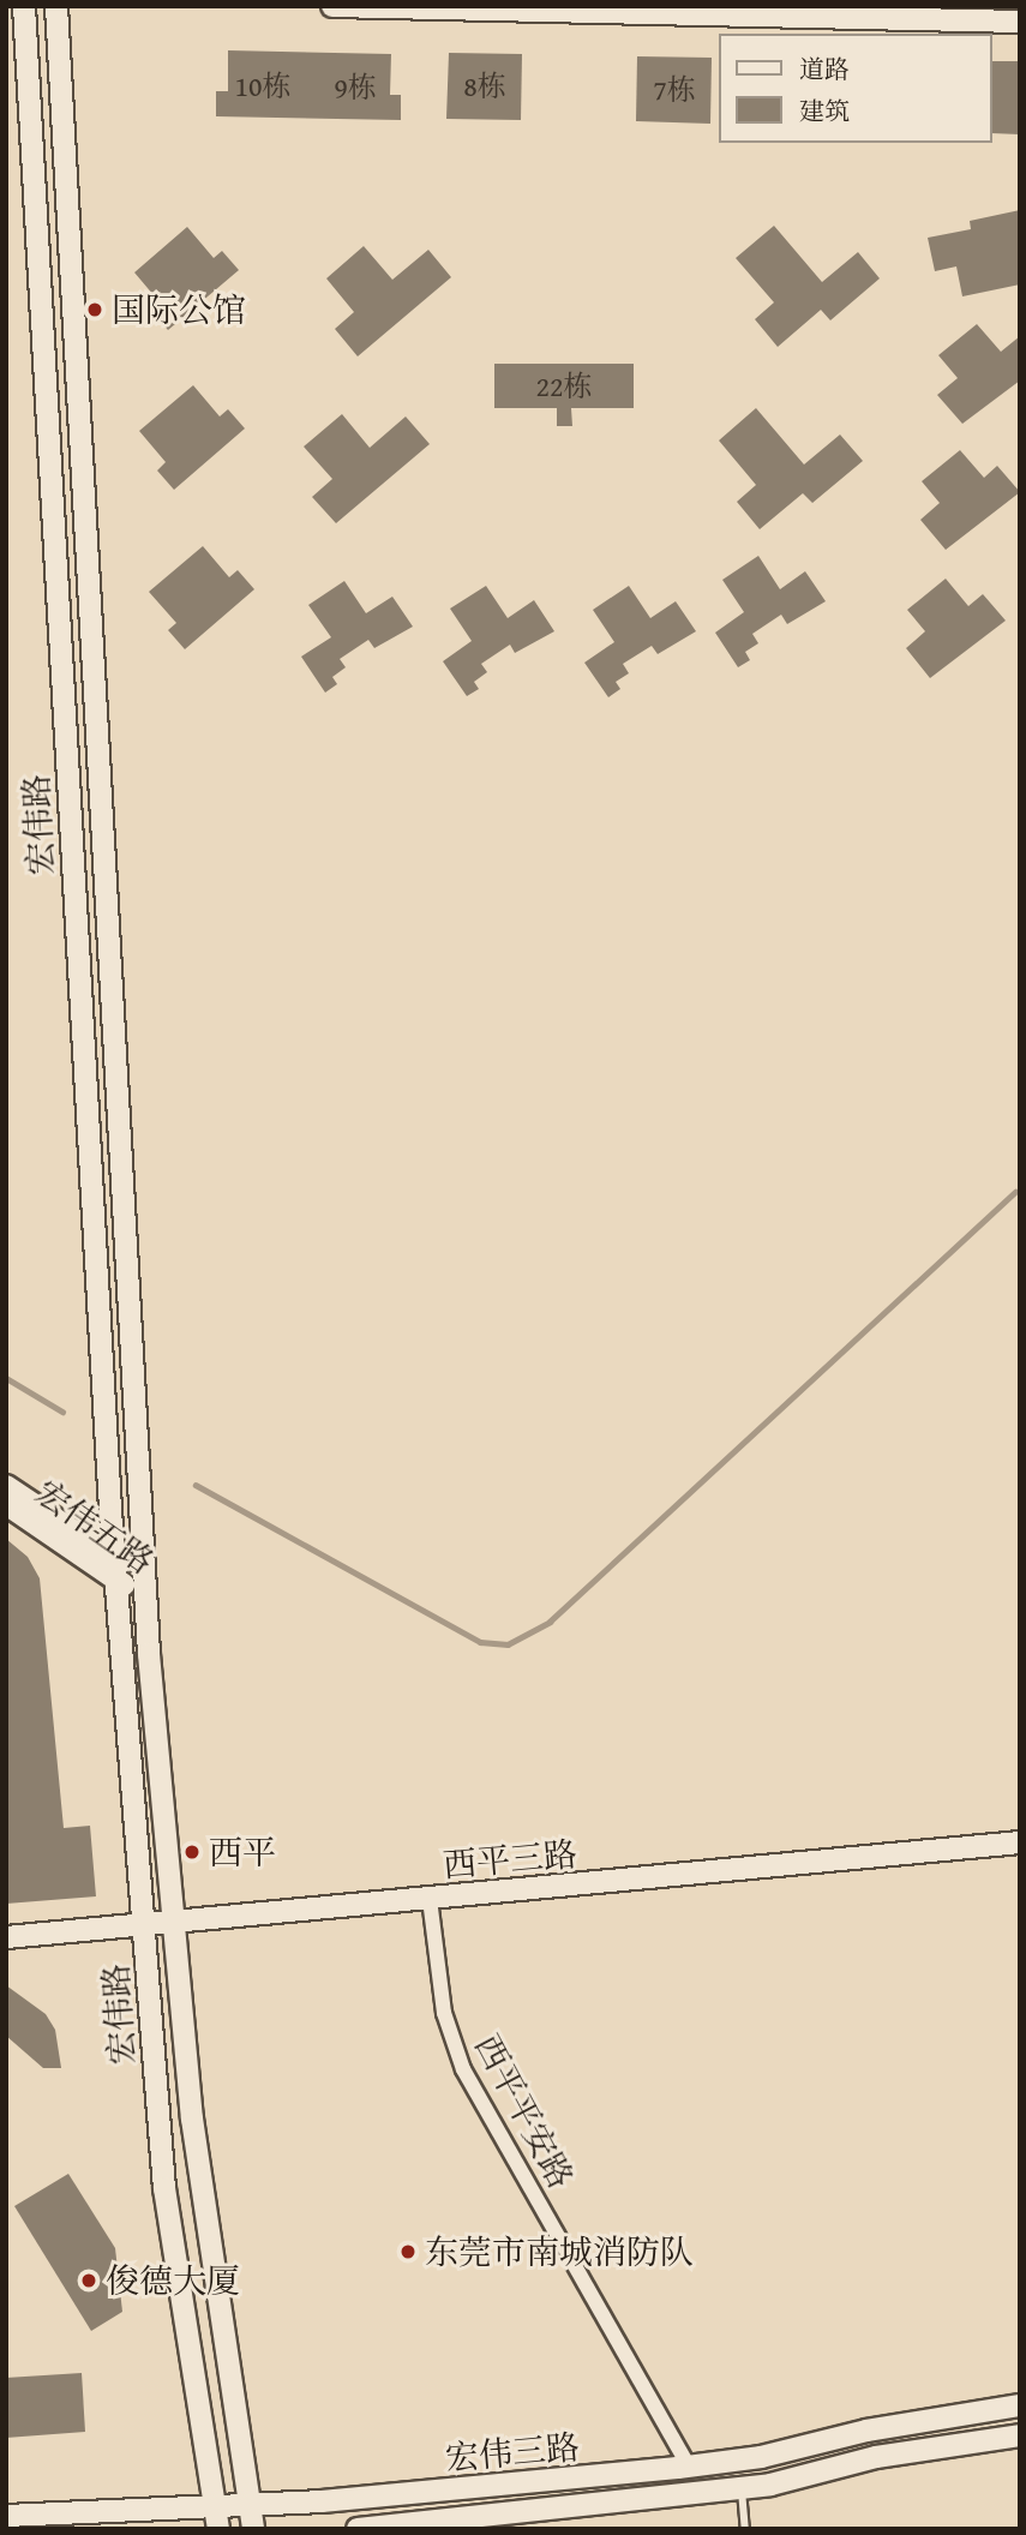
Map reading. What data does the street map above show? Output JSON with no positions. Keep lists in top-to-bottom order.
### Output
{
  "streets": {
    "street": [
      "宏伟路",
      "宏伟五路",
      "西平三路",
      "西平平安路",
      "宏伟三路"
    ]
  },
  "crossings": [
    ["宏伟路", "宏伟五路"],
    ["宏伟路", "西平三路"],
    ["宏伟路", "宏伟三路"],
    ["西平三路", "西平平安路"],
    ["西平平安路", "宏伟三路"]
  ],
  "places": [
    "国际公馆",
    "西平",
    "东莞市南城消防队",
    "俊德大厦"
  ],
  "house_numbers": [
    "10栋",
    "8栋",
    "9栋",
    "7栋",
    "22栋"
  ],
  "legend": ["道路", "建筑"]
}
